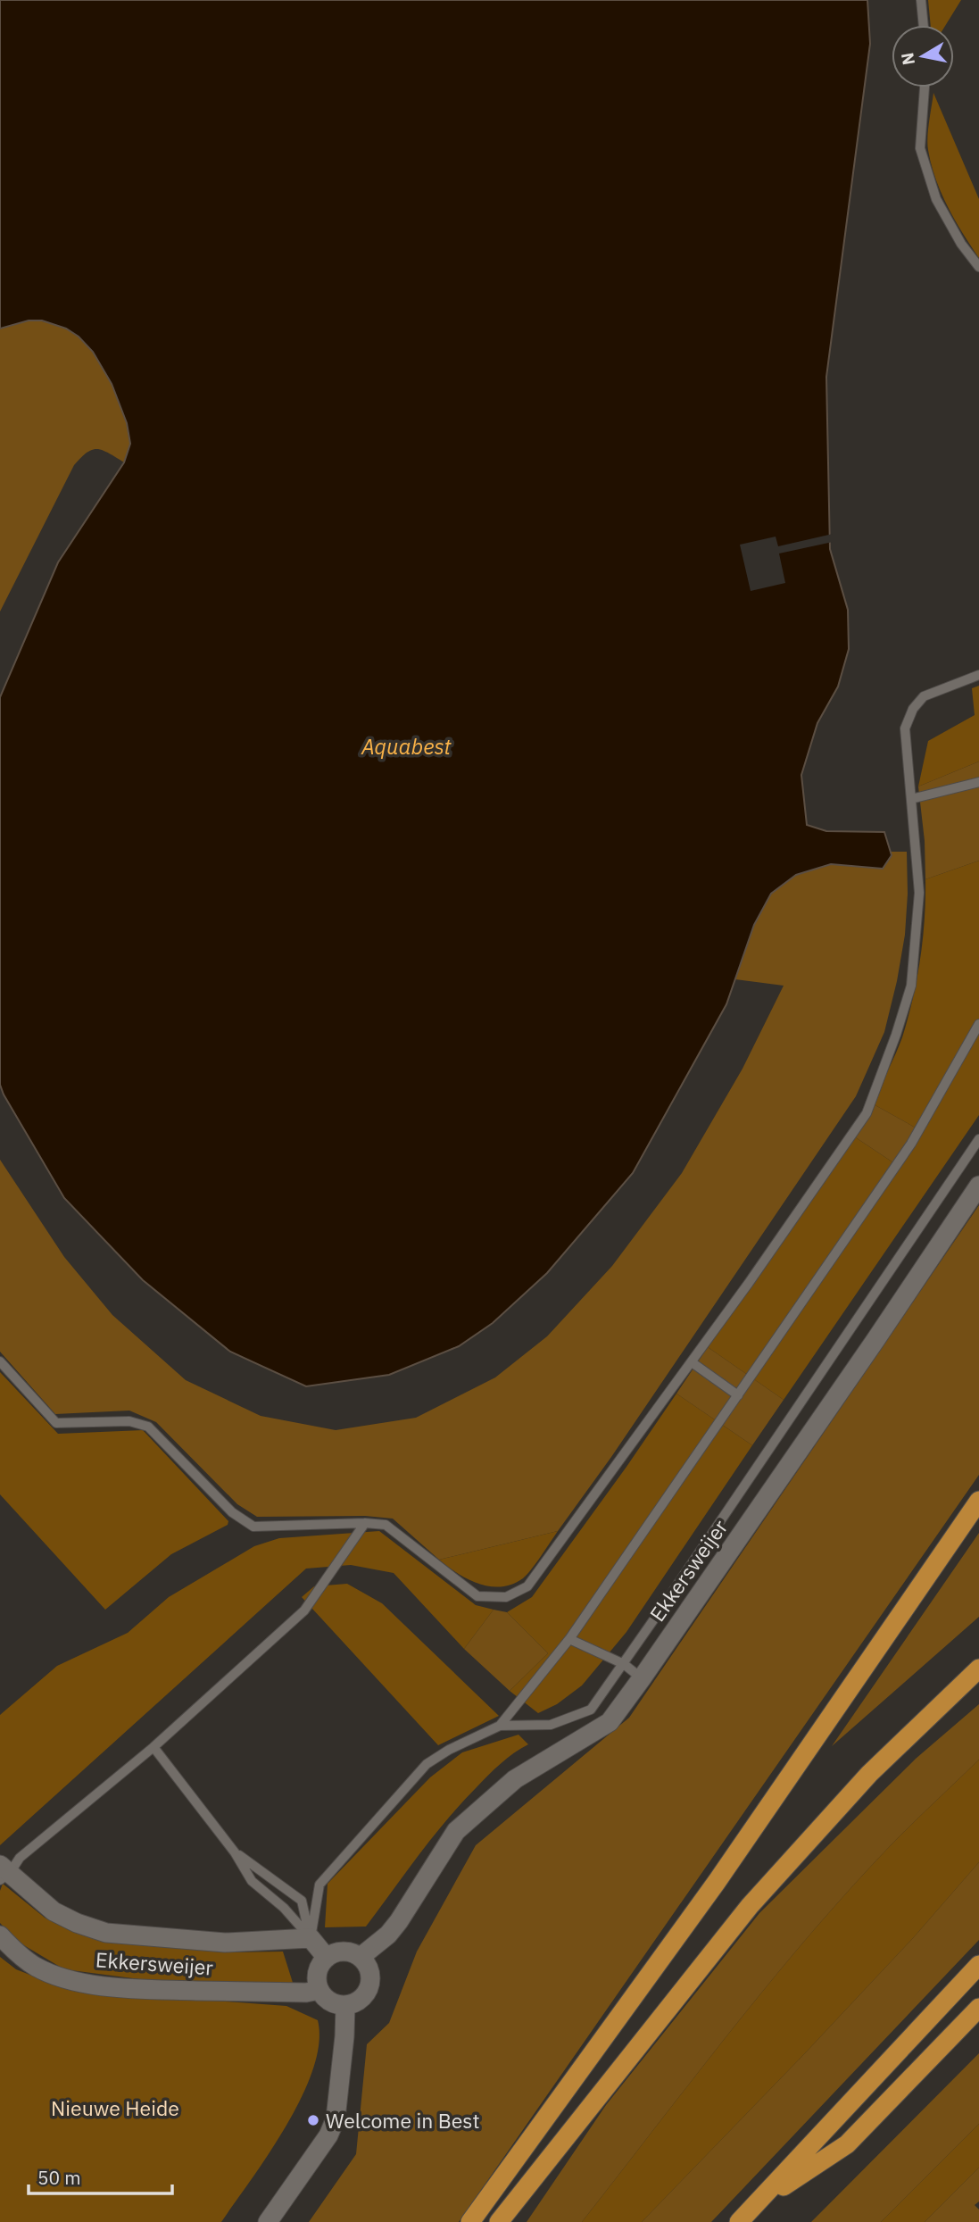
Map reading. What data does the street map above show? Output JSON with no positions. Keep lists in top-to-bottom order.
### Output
{
  "streets": {
    "street": ["Ekkersweijer"]
  },
  "water": ["Aquabest"],
  "parks": ["Nieuwe Heide"],
  "places": ["Welcome in Best"],
  "scale_bar": "50 m",
  "north": "left"
}
